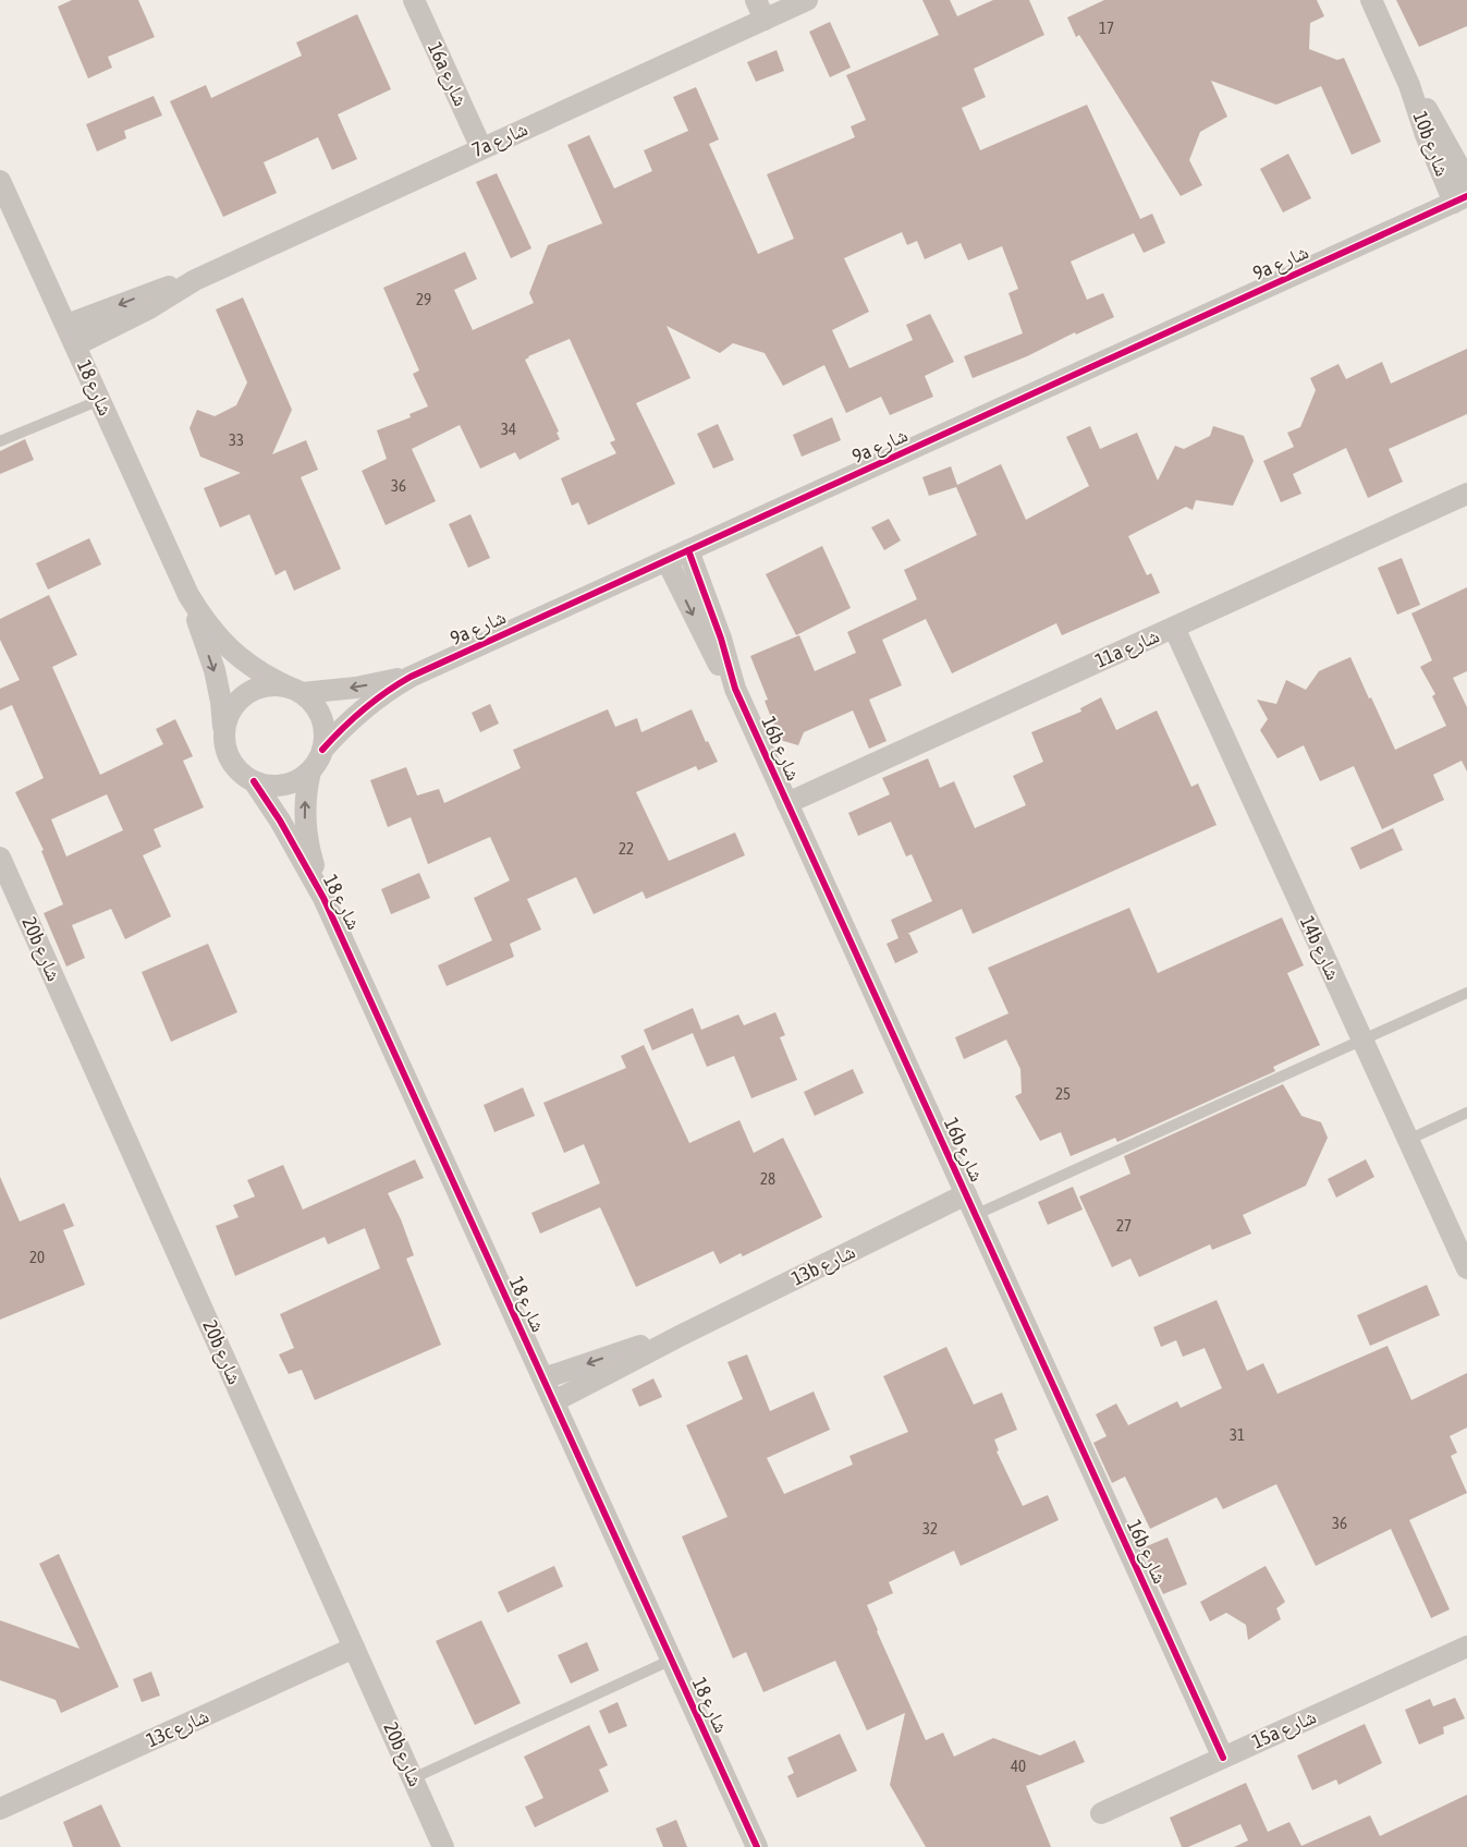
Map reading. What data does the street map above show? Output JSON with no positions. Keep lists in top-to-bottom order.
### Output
{
  "streets": {
    "street": [
      "16a شارع",
      "7a شارع",
      "10b شارع",
      "9a شارع",
      "شارع 18",
      "11a شارع",
      "16b شارع",
      "14b شارع",
      "20b شارع",
      "13b شارع",
      "13c شارع",
      "15a شارع"
    ]
  },
  "crossings": [
    ["16a شارع", "7a شارع"],
    ["7a شارع", "شارع 18"],
    ["10b شارع", "9a شارع"],
    ["9a شارع", "شارع 18"],
    ["9a شارع", "16b شارع"],
    ["شارع 18", "13b شارع"],
    ["11a شارع", "16b شارع"],
    ["11a شارع", "14b شارع"],
    ["16b شارع", "13b شارع"],
    ["16b شارع", "15a شارع"],
    ["20b شارع", "13c شارع"]
  ],
  "house_numbers": [
    "17",
    "29",
    "34",
    "33",
    "36",
    "22",
    "25",
    "28",
    "27",
    "20",
    "31",
    "36",
    "32",
    "40"
  ]
}
